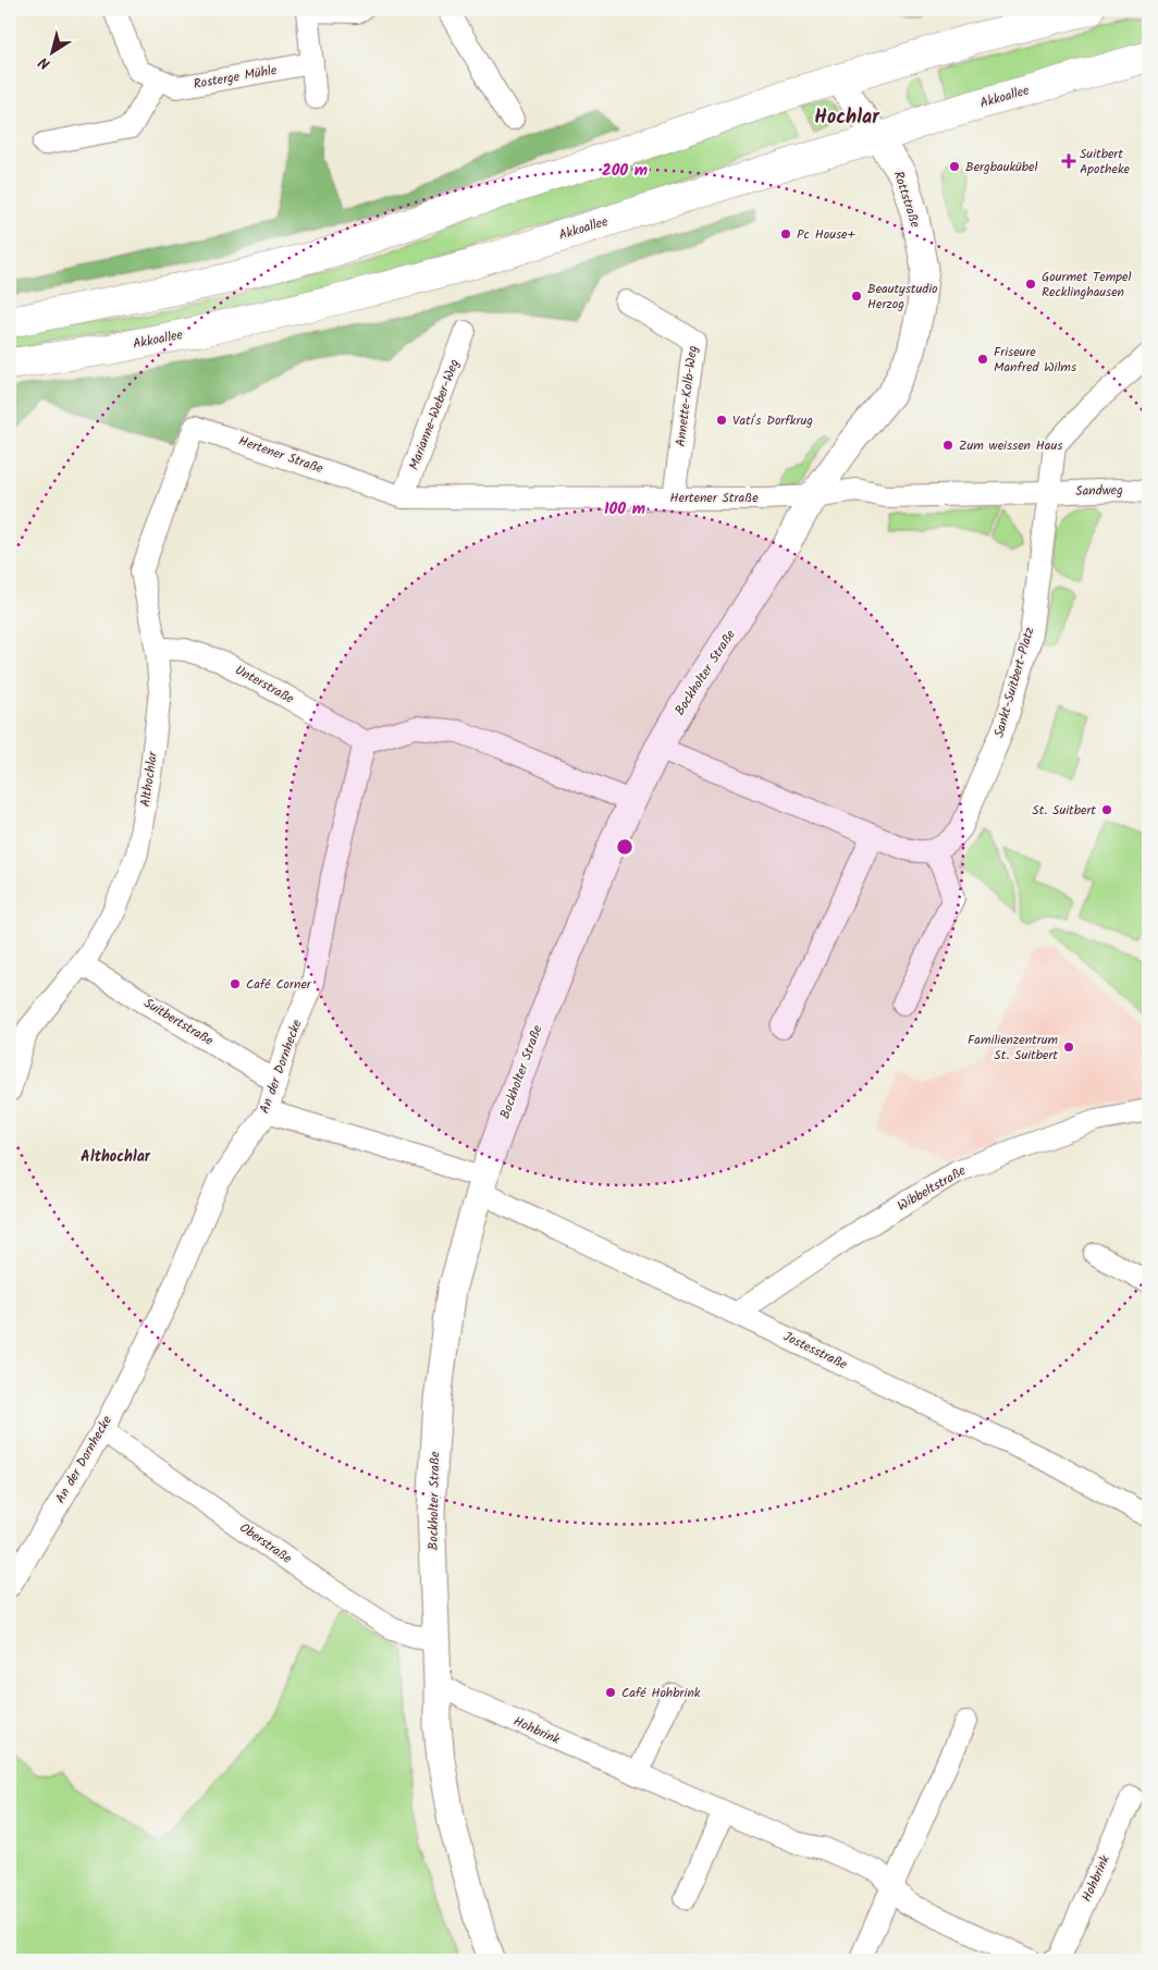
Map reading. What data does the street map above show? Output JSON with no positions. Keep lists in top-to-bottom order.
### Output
{
  "streets": {
    "main road": ["Akkoallee"],
    "street": [
      "Rosterge Mühle",
      "Rottstraße",
      "Annette-Kolb-Weg",
      "Marianne-Weber-Weg",
      "Hertener Straße",
      "Sandweg",
      "Bockholter Straße",
      "Sankt-Suitbert-Platz",
      "Unterstraße",
      "Althochlar",
      "Suitbertstraße",
      "An der Dornhecke",
      "Wibbeltstraße",
      "Jostesstraße",
      "Oberstraße",
      "Hohbrink"
    ]
  },
  "crossings": [
    ["Akkoallee", "Rottstraße"],
    ["Rottstraße", "Bockholter Straße"],
    ["Annette-Kolb-Weg", "Hertener Straße"],
    ["Marianne-Weber-Weg", "Hertener Straße"],
    ["Hertener Straße", "Sandweg"],
    ["Hertener Straße", "Bockholter Straße"],
    ["Hertener Straße", "Sankt-Suitbert-Platz"],
    ["Hertener Straße", "Althochlar"],
    ["Sandweg", "Sankt-Suitbert-Platz"],
    ["Bockholter Straße", "Jostesstraße"],
    ["Bockholter Straße", "Oberstraße"],
    ["Bockholter Straße", "Hohbrink"],
    ["Unterstraße", "Althochlar"],
    ["Unterstraße", "An der Dornhecke"],
    ["Althochlar", "Suitbertstraße"],
    ["Suitbertstraße", "An der Dornhecke"],
    ["An der Dornhecke", "Oberstraße"],
    ["Wibbeltstraße", "Jostesstraße"]
  ],
  "districts": ["Hochlar", "Althochlar"],
  "places": {
    "health": ["Suitbert Apotheke"],
    "other": [
      "Bergbaukübel",
      "Pc House+",
      "Gourmet Tempel Recklinghausen",
      "Beautystudio Herzog",
      "Friseure Manfred Wilms",
      "Vati's Dorfkrug",
      "Zum weissen Haus",
      "St. Suitbert",
      "Café Corner",
      "Familienzentrum St. Suitbert",
      "Café Hohbrink"
    ]
  },
  "north": "bottom left",
  "rings": ["200 m", "100 m"]
}
